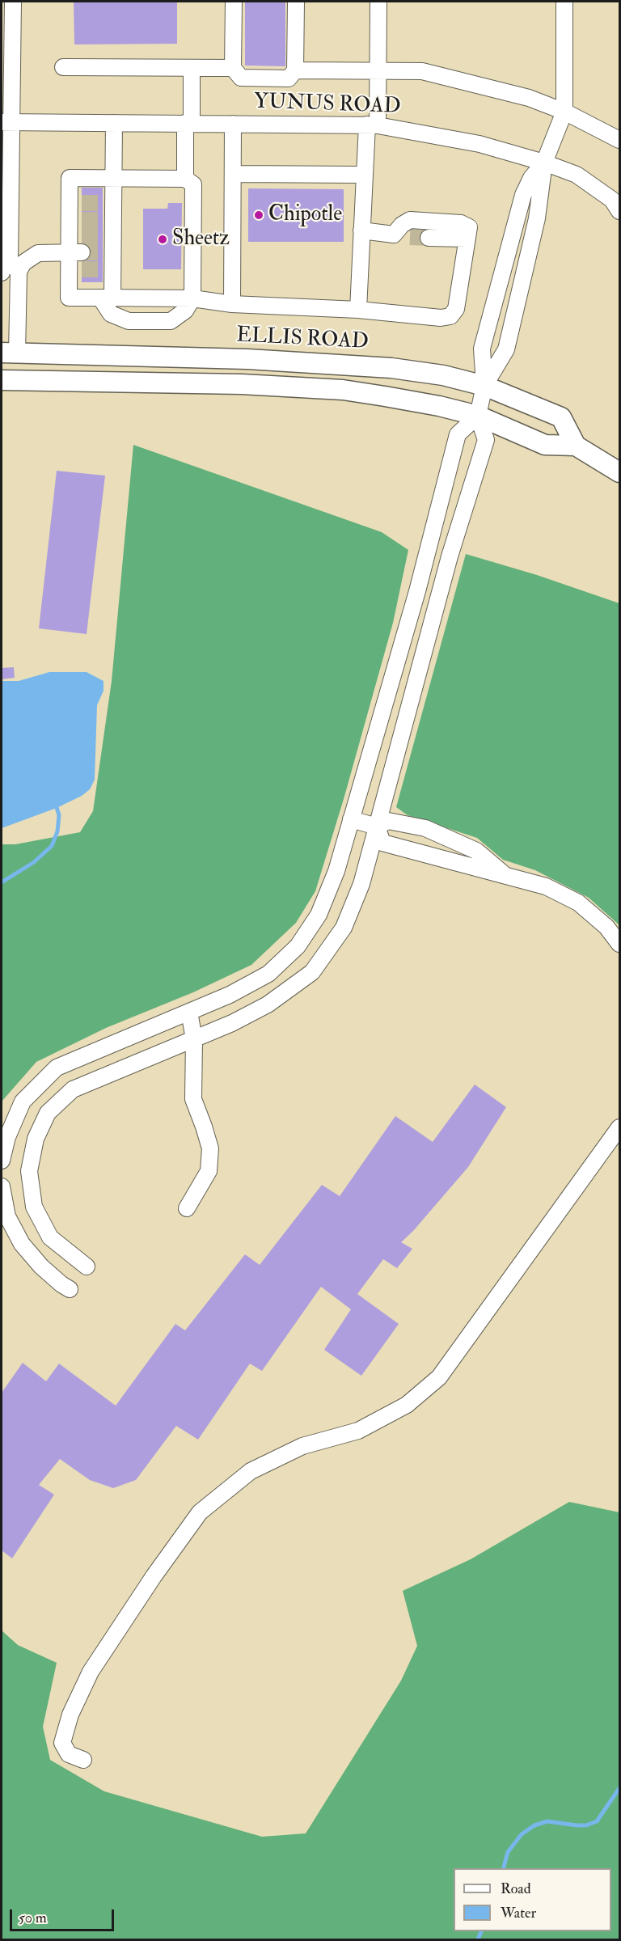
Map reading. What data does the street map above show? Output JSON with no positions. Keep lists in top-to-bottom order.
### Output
{
  "streets": {
    "main road": ["ELLIS ROAD"],
    "street": ["YUNUS ROAD"]
  },
  "places": ["Chipotle", "Sheetz"],
  "legend": ["Road", "Water"],
  "scale_bar": "50 m"
}
